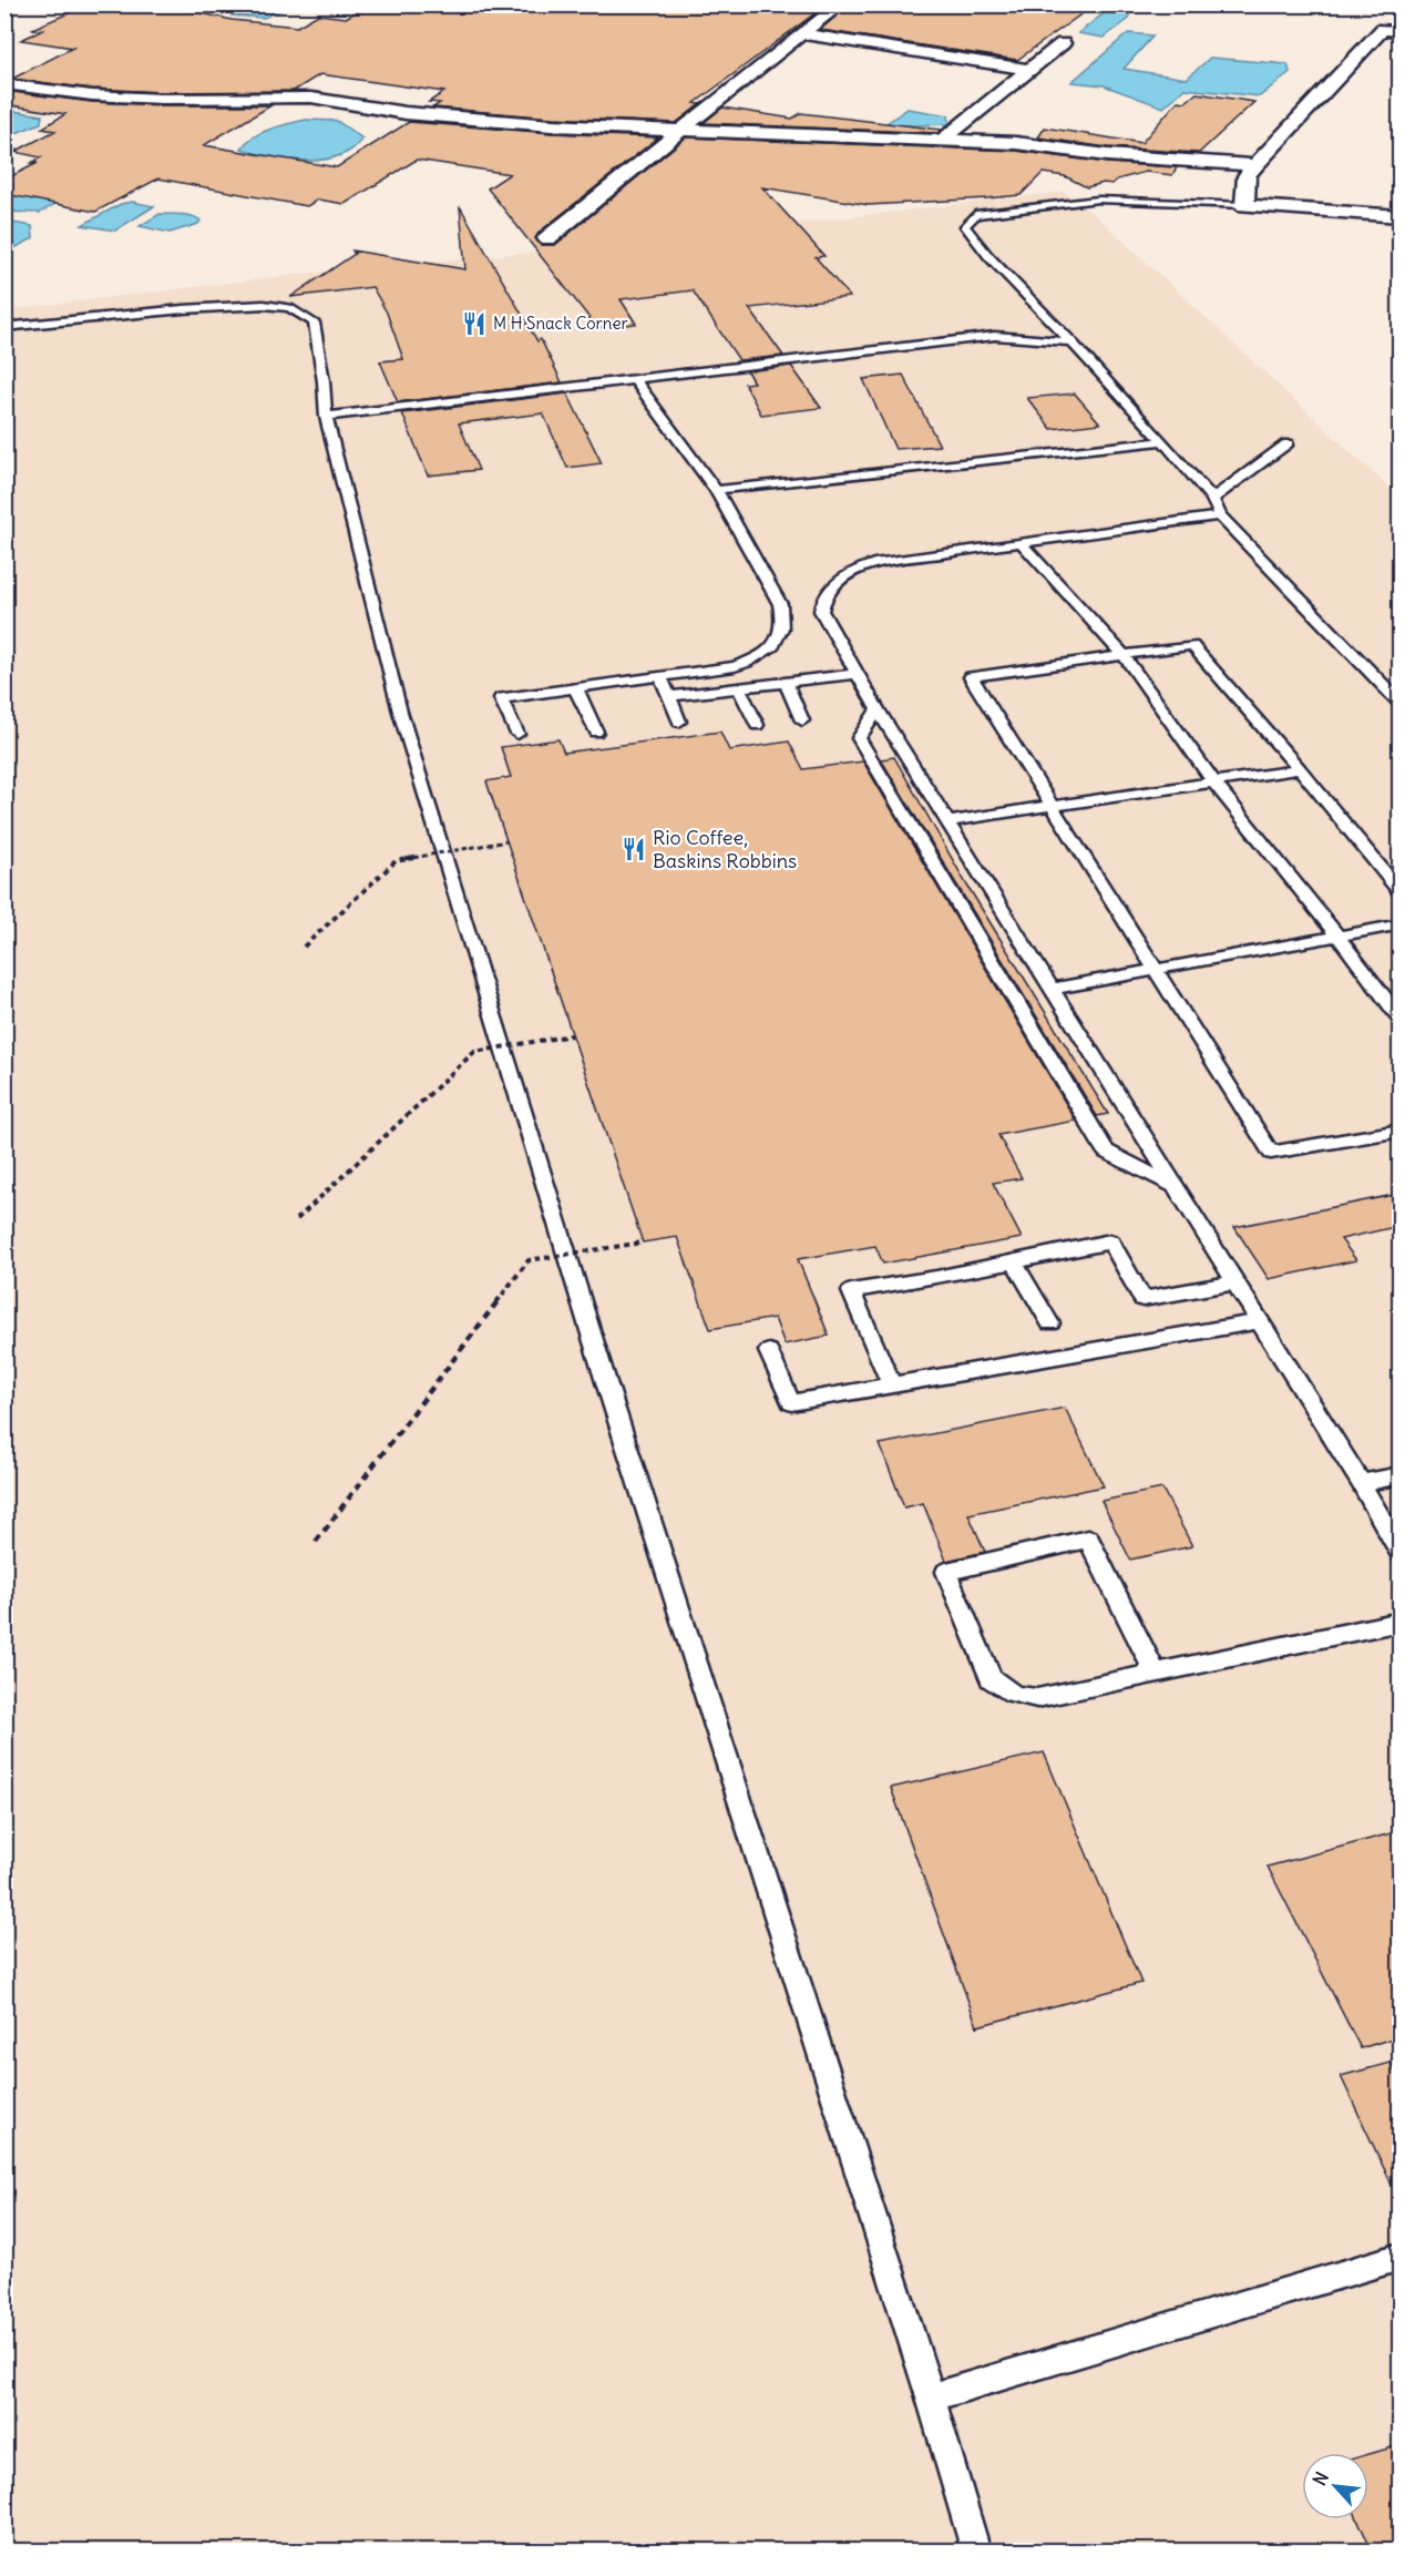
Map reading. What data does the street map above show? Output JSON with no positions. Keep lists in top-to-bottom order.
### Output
{
  "places": {
    "restaurant": ["M H Snack Corner", "Rio Coffee, Baskins Robbins"]
  },
  "north": "top left"
}
